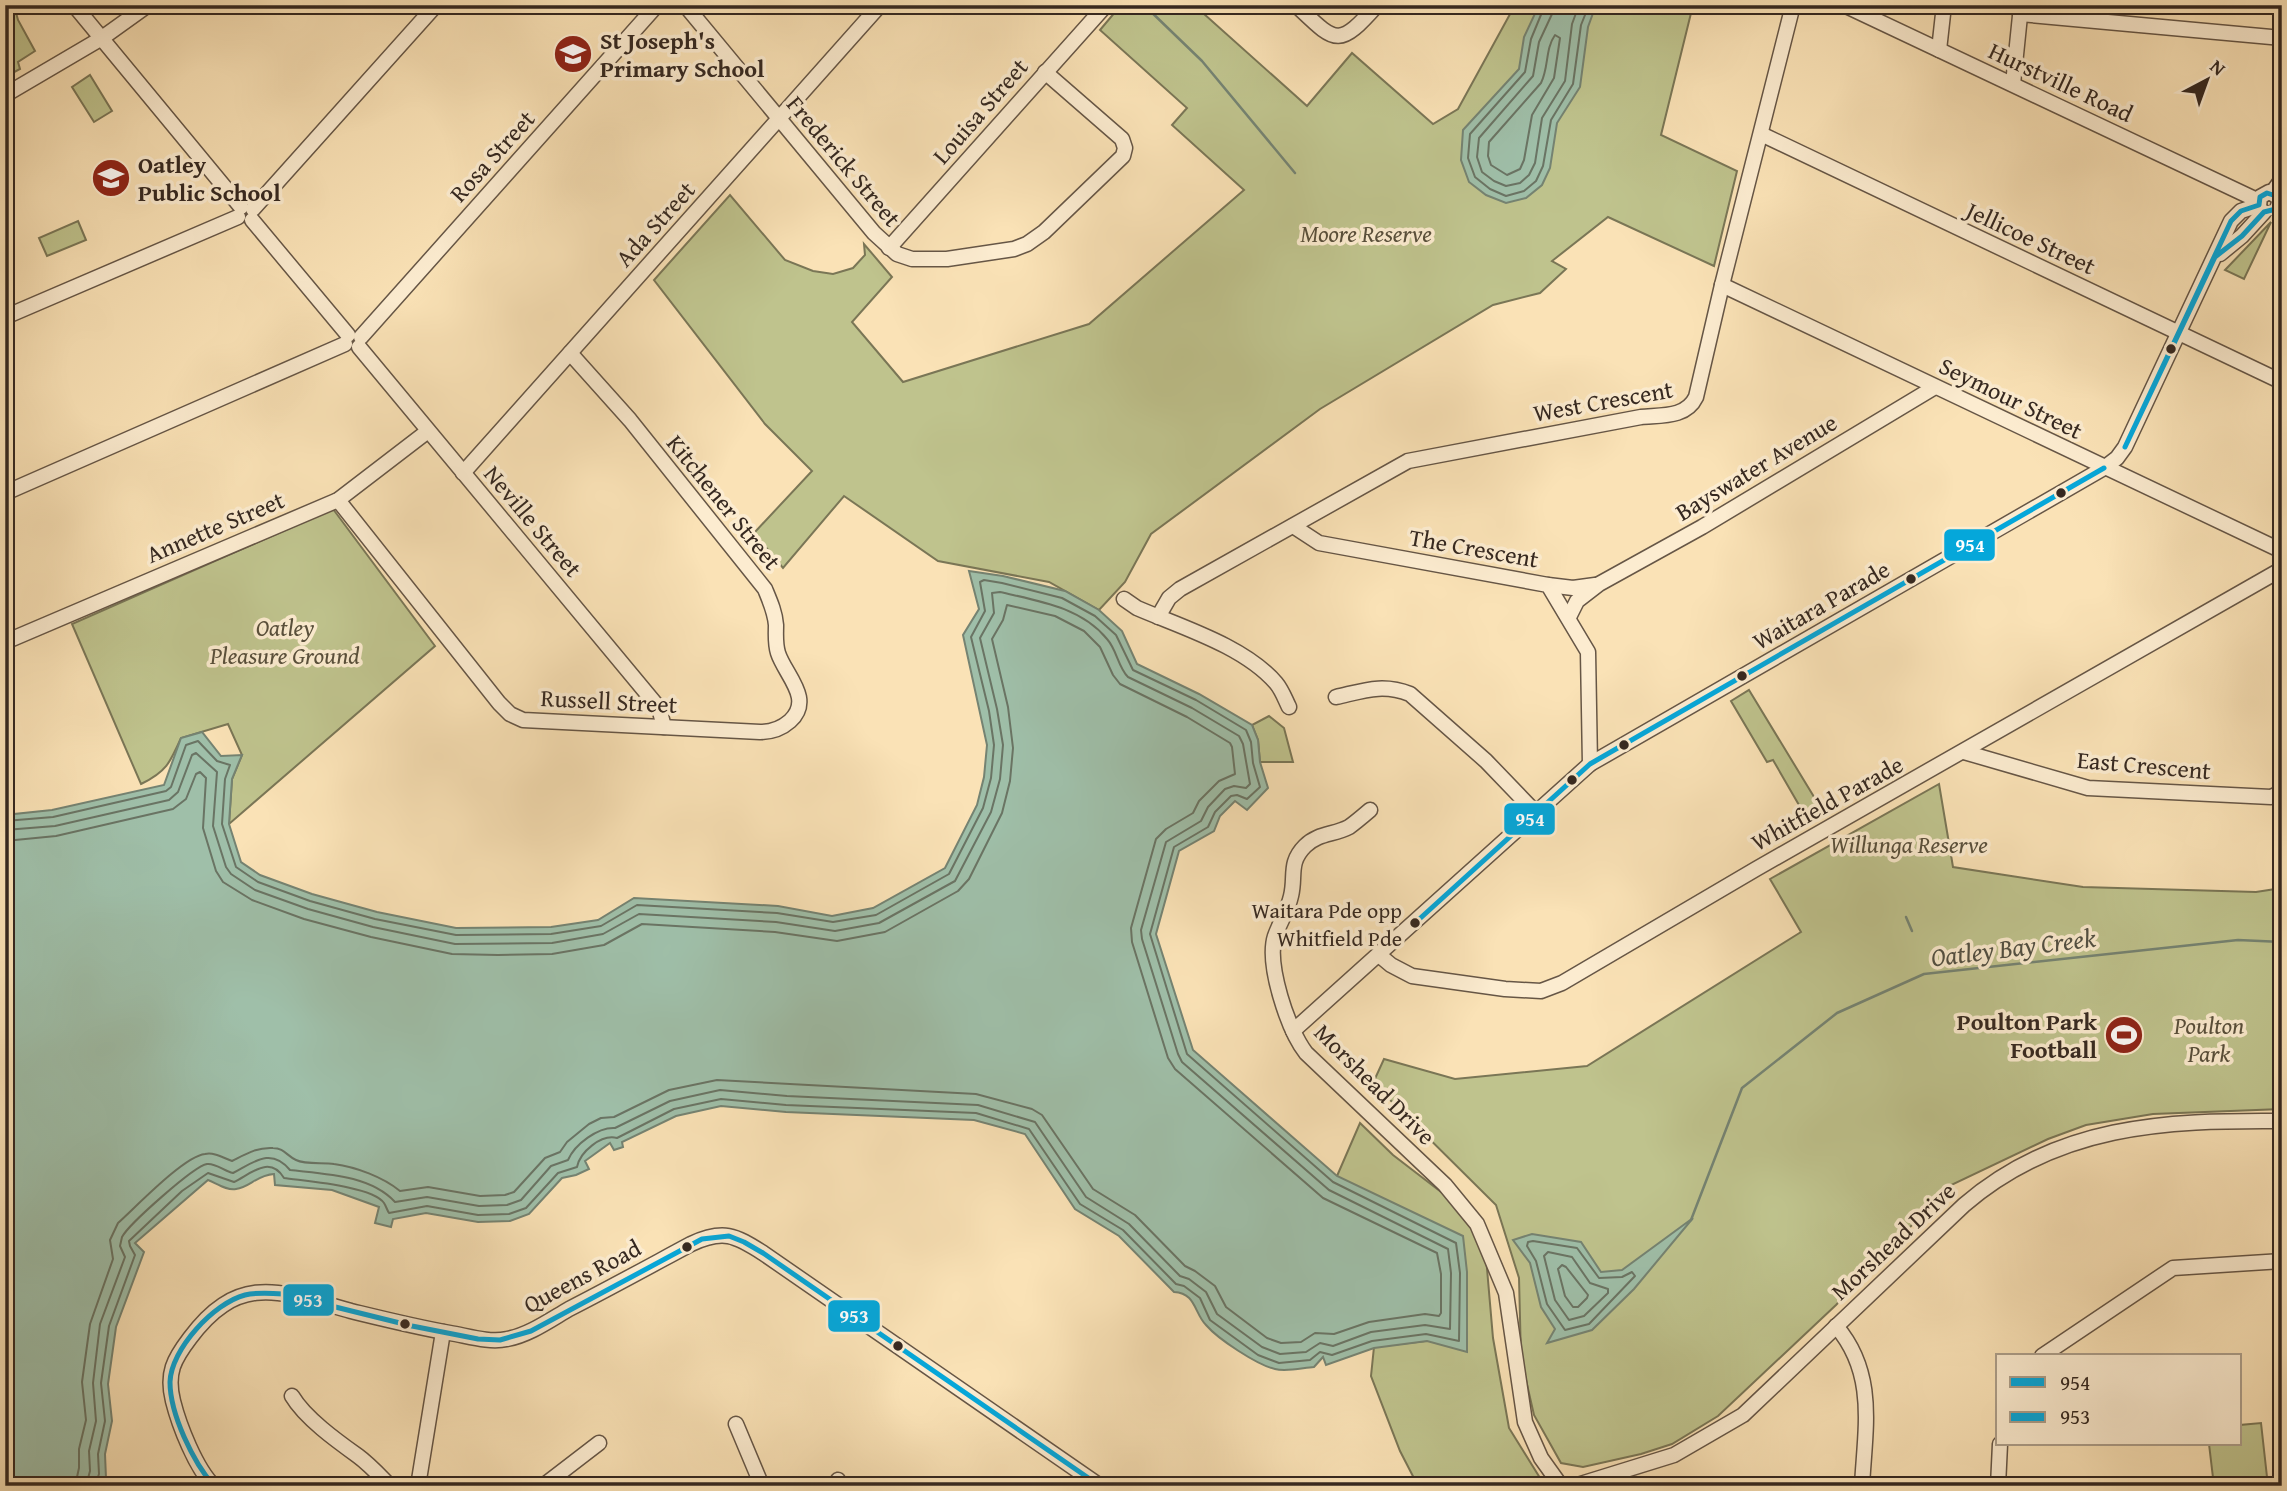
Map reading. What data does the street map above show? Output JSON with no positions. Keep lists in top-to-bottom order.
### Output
{
  "streets": {
    "street": [
      "Hurstville Road",
      "Louisa Street",
      "Rosa Street",
      "Frederick Street",
      "Ada Street",
      "Jellicoe Street",
      "Seymour Street",
      "West Crescent",
      "Bayswater Avenue",
      "Kitchener Street",
      "Neville Street",
      "Annette Street",
      "The Crescent",
      "Waitara Parade",
      "Russell Street",
      "East Crescent",
      "Whitfield Parade",
      "Morshead Drive",
      "Queens Road"
    ]
  },
  "crossings": [
    ["Hurstville Road", "Waitara Parade"],
    ["Louisa Street", "Frederick Street"],
    ["Rosa Street", "Neville Street"],
    ["Frederick Street", "Ada Street"],
    ["Ada Street", "Kitchener Street"],
    ["Ada Street", "Neville Street"],
    ["Jellicoe Street", "West Crescent"],
    ["Jellicoe Street", "Waitara Parade"],
    ["Seymour Street", "West Crescent"],
    ["Seymour Street", "Bayswater Avenue"],
    ["Seymour Street", "Waitara Parade"],
    ["West Crescent", "The Crescent"],
    ["Bayswater Avenue", "The Crescent"],
    ["Kitchener Street", "Russell Street"],
    ["Neville Street", "Annette Street"],
    ["Neville Street", "Russell Street"],
    ["Annette Street", "Russell Street"],
    ["The Crescent", "Waitara Parade"],
    ["Waitara Parade", "Whitfield Parade"],
    ["Waitara Parade", "Morshead Drive"],
    ["East Crescent", "Whitfield Parade"]
  ],
  "water": ["Oatley Bay Creek"],
  "parks": [
    "Moore Reserve",
    "Oatley Pleasure Ground",
    "Willunga Reserve",
    "Poulton Park"
  ],
  "places": {
    "school or university": ["St Joseph's Primary School", "Oatley Public School"],
    "other": ["Waitara Pde opp Whitfield Pde"],
    "sports": ["Poulton Park Football"]
  },
  "lines": ["transit line 954", "transit line 953"],
  "legend": ["954", "953"],
  "north": "top right"
}
